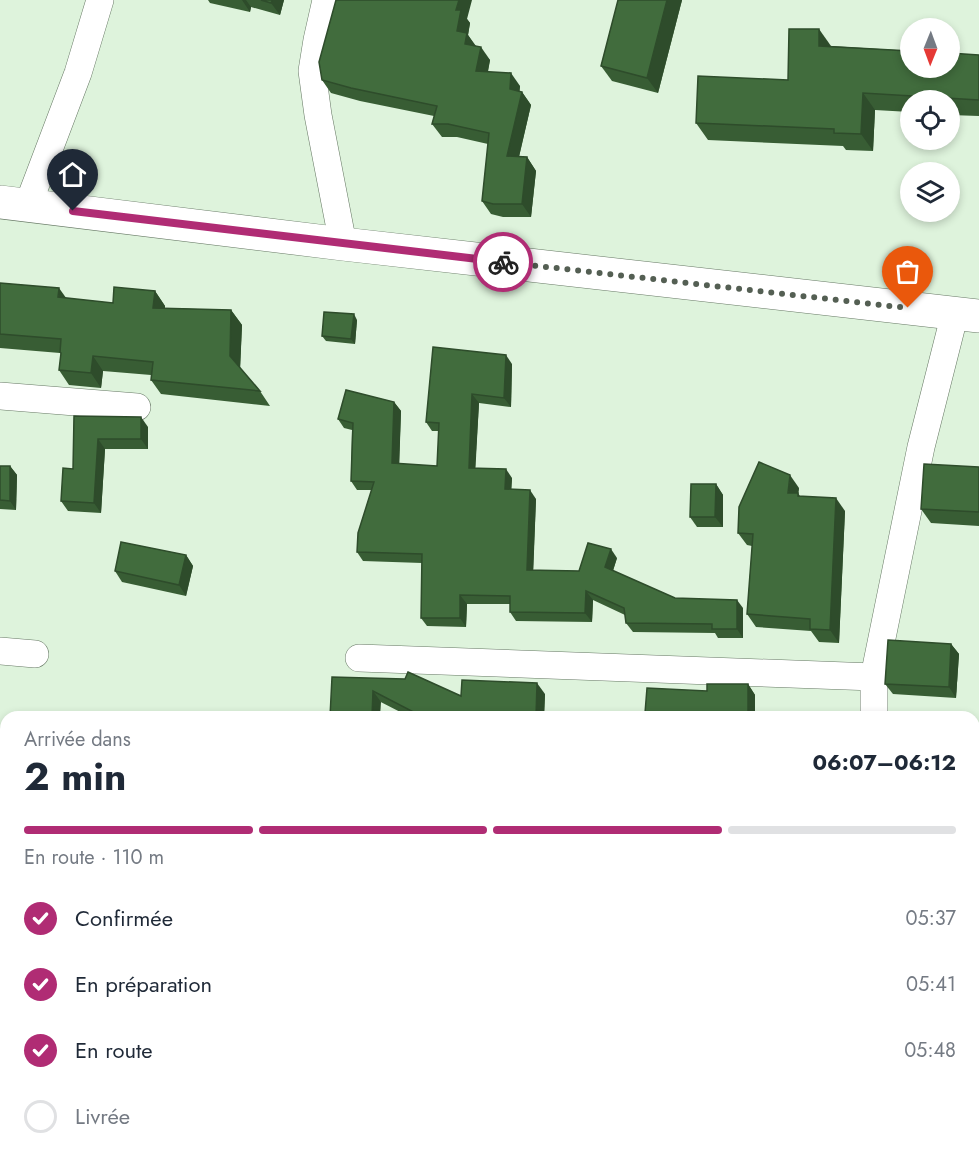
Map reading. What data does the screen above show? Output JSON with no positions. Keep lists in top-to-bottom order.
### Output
{
  "north": "bottom",
  "page": {
    "heading": ["2 min", "Arrivée dans", "06:07–06:12"],
    "bar": "En route · 110 m",
    "list": [
      ["Confirmée", "05:37"],
      ["En préparation", "05:41"],
      ["En route", "05:48"],
      "Livrée"
    ]
  }
}
